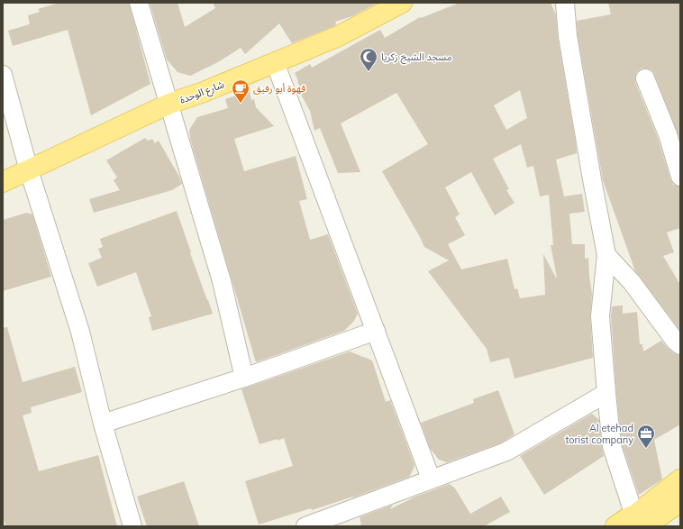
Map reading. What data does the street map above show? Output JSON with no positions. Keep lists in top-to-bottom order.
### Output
{
  "streets": {
    "main road": ["شارع الوحدة"]
  },
  "places": {
    "mosque": ["مسجد الشيخ زكريا"],
    "cafe": ["قهوة أبو رفيق"],
    "office": ["Al etehad torist company"]
  }
}
